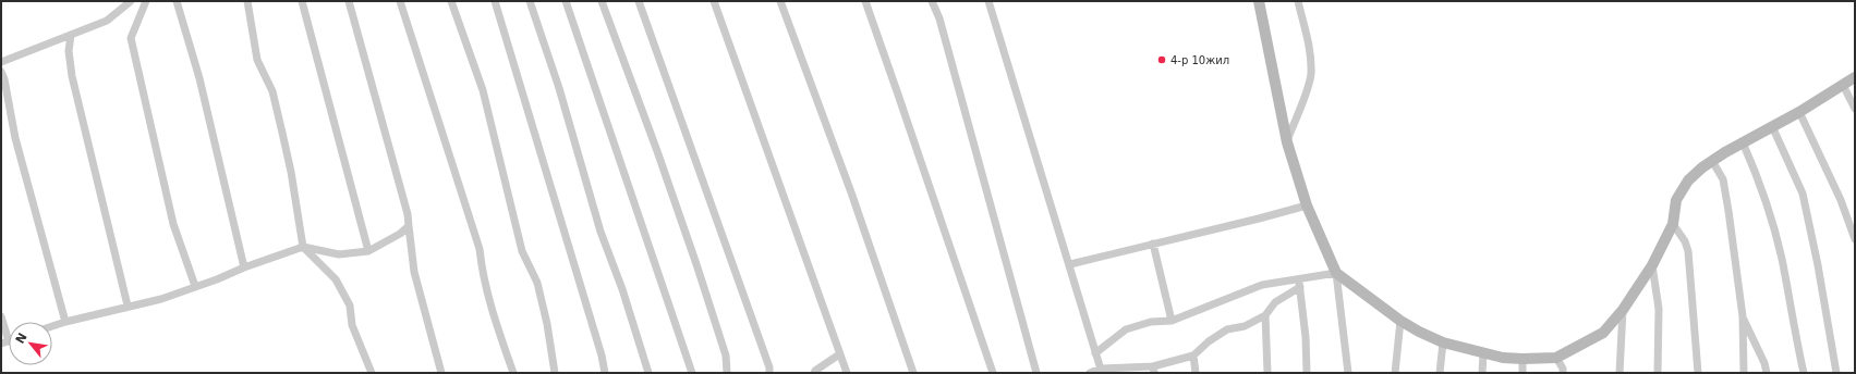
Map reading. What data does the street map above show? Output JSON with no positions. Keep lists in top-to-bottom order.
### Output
{
  "places": ["4-р 10жил"],
  "north": "top left"
}
